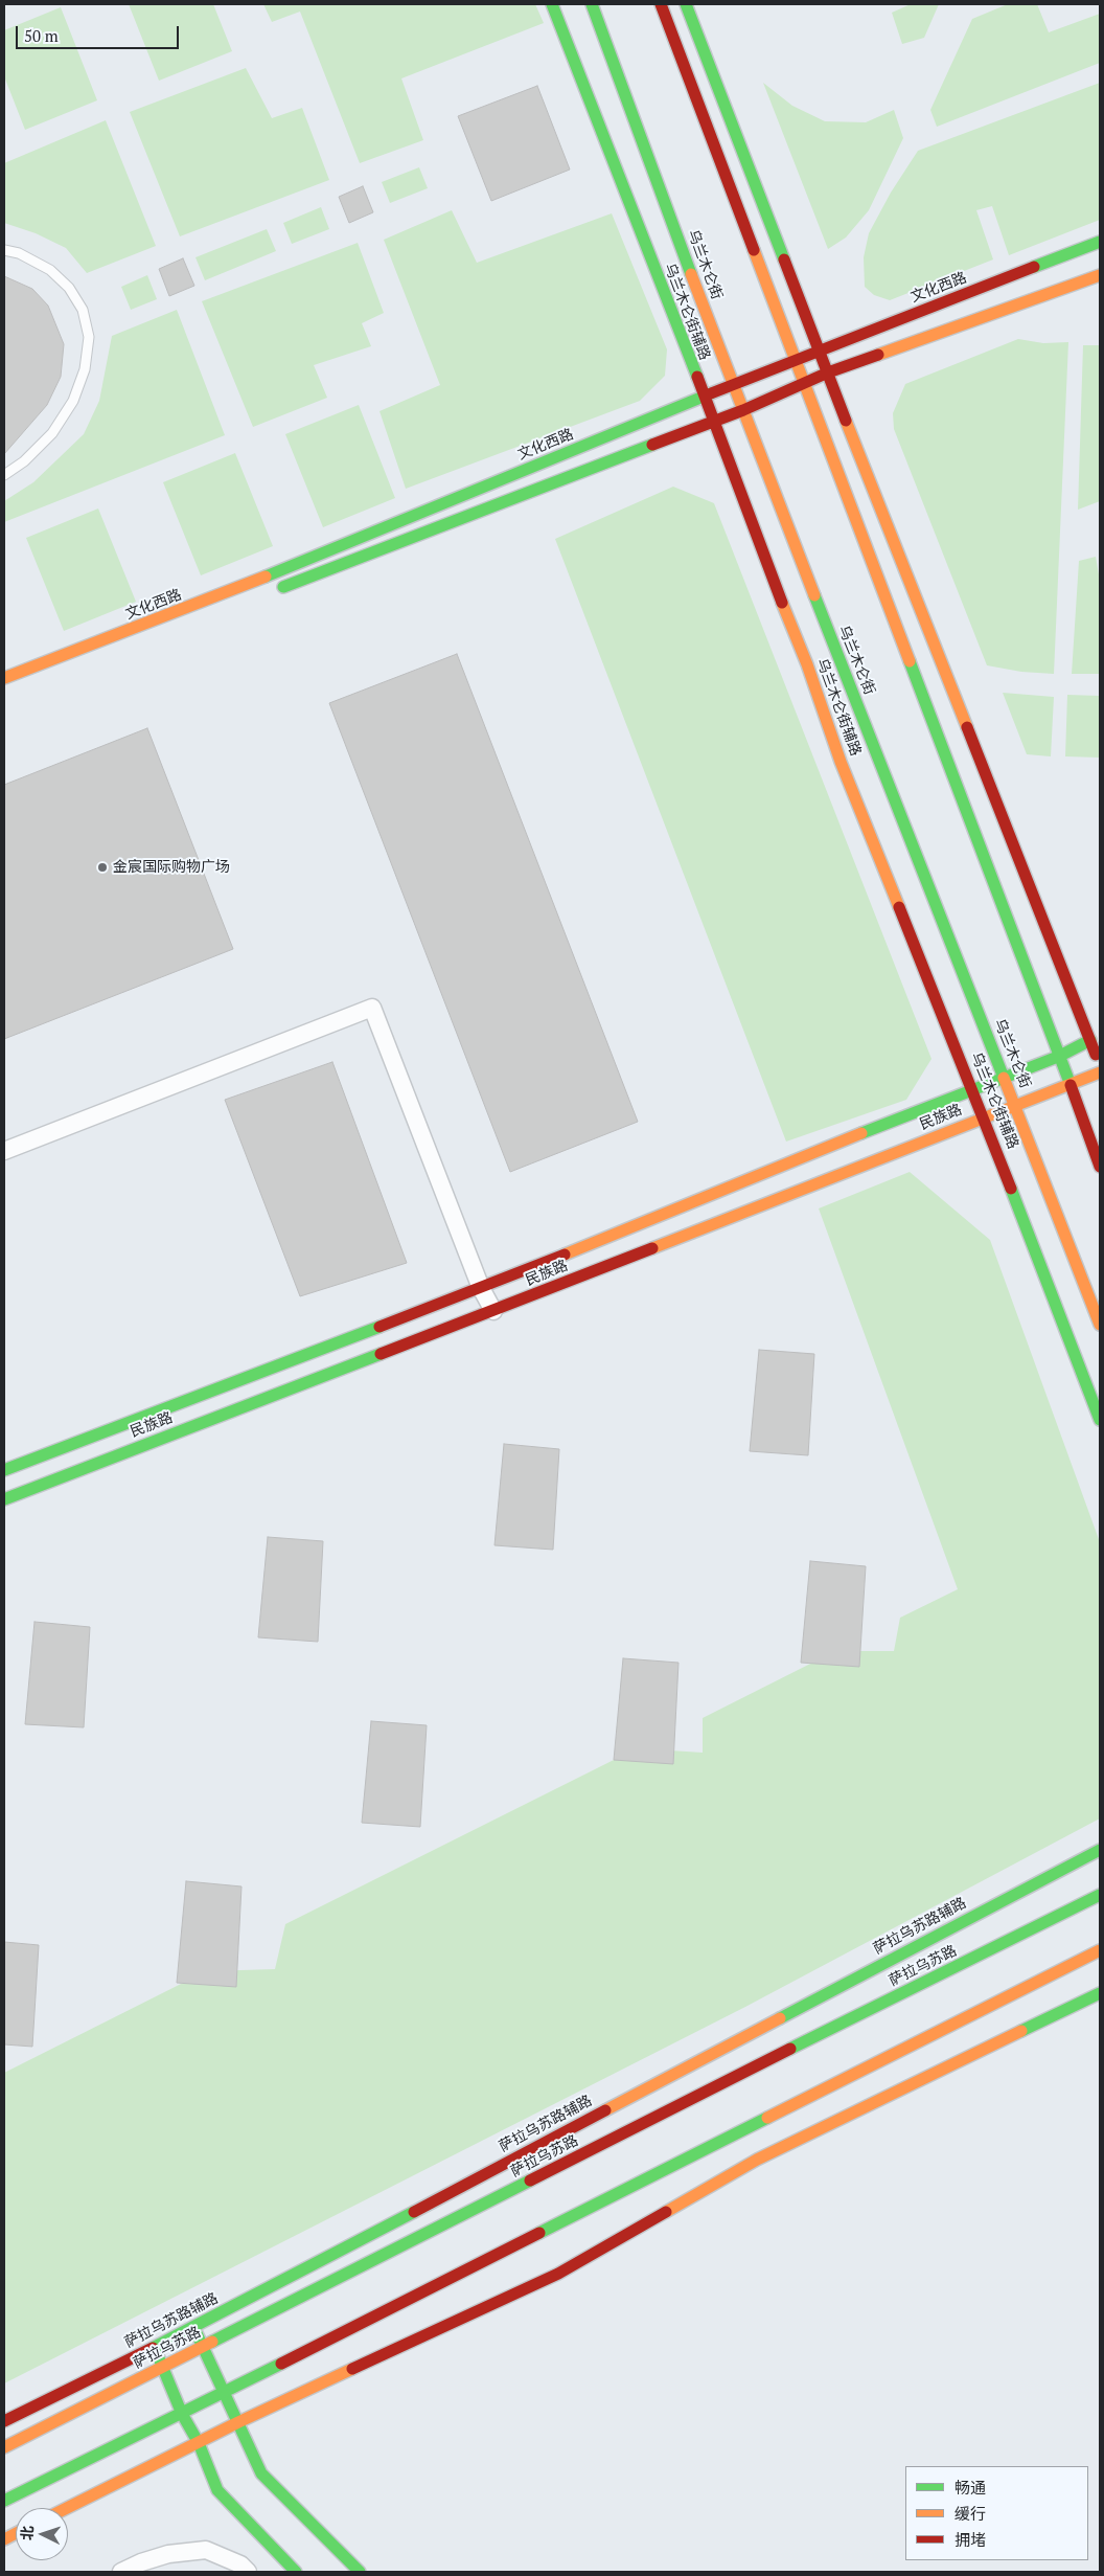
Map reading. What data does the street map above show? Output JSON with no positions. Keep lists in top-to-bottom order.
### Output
{
  "streets": {
    "street": [
      "乌兰木仑街",
      "文化西路",
      "乌兰木仑街辅路",
      "民族路",
      "萨拉乌苏路辅路",
      "萨拉乌苏路"
    ]
  },
  "crossings": [
    ["乌兰木仑街", "文化西路"],
    ["乌兰木仑街", "民族路"],
    ["文化西路", "乌兰木仑街辅路"],
    ["乌兰木仑街辅路", "民族路"]
  ],
  "places": ["金宸国际购物广场"],
  "legend": ["畅通", "缓行", "拥堵"],
  "scale_bar": "50 m",
  "north": "left"
}
